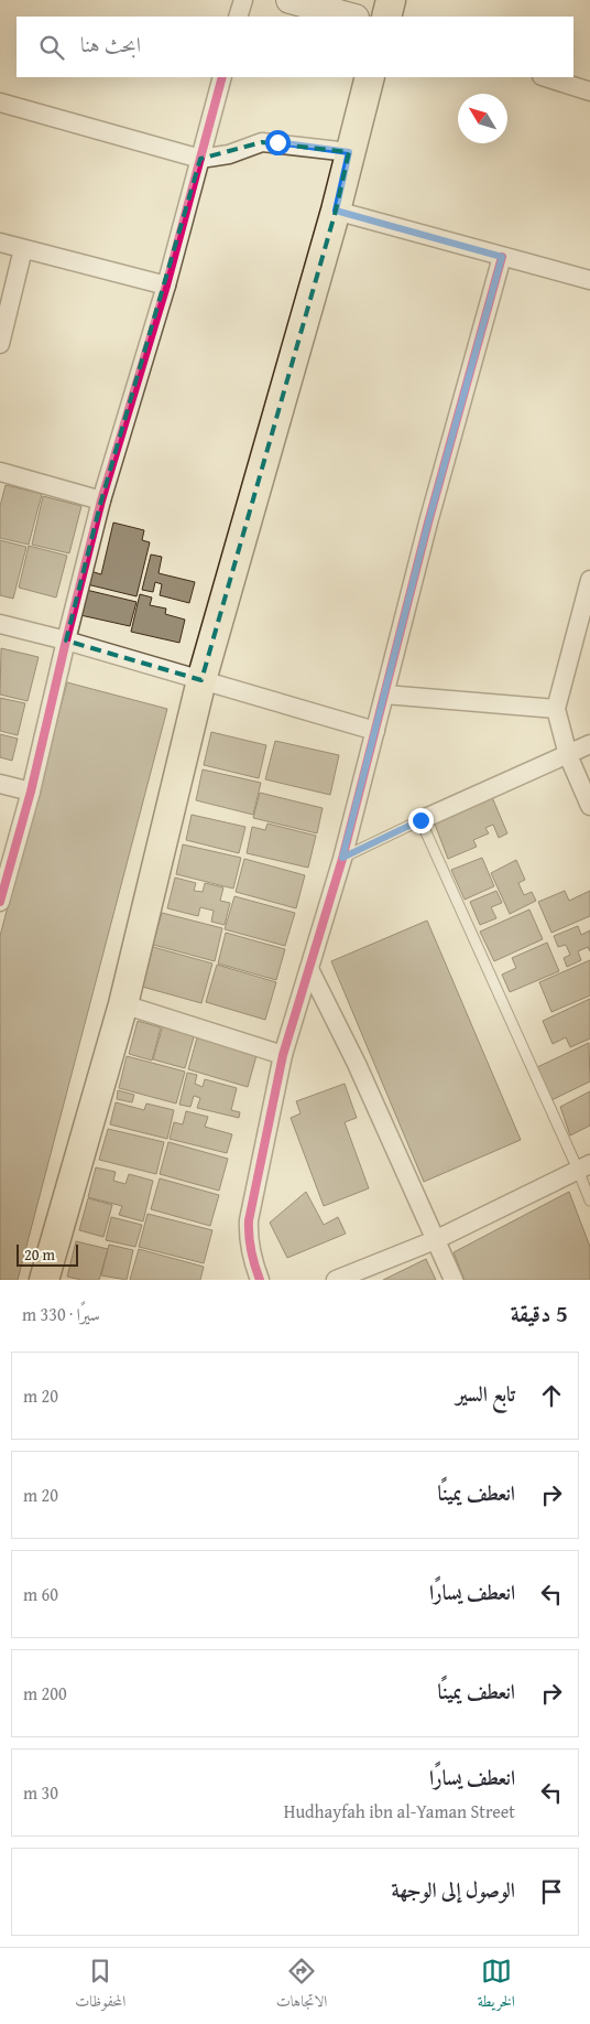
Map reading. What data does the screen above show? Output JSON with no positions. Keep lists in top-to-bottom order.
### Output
{
  "scale_bar": "20 m",
  "north": "top left",
  "page": {
    "search": "ابحث هنا",
    "scale": "20 m",
    "heading": ["5 دقيقة", "سيرًا · 330 m"],
    "list": [
      ["تابع السير", "20 m"],
      ["انعطف يمينًا", "20 m"],
      ["انعطف يسارًا", "60 m"],
      ["انعطف يمينًا", "200 m"],
      ["انعطف يسارًا", "Hudhayfah ibn al-Yaman Street", "30 m"],
      "الوصول إلى الوجهة"
    ],
    "nav": ["الخريطة", "الاتجاهات", "المحفوظات"]
  }
}
